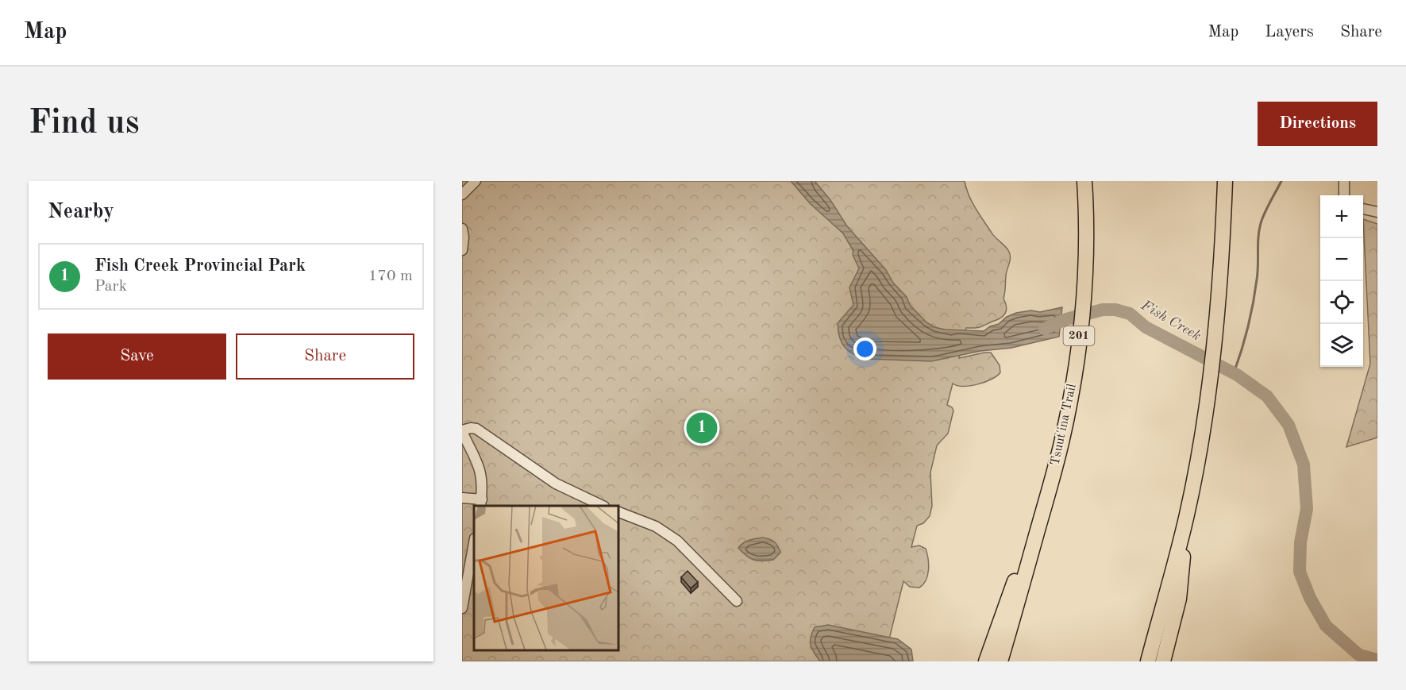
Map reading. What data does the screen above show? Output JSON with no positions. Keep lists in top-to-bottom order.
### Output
{
  "streets": {
    "highway": ["201", "Tsuut'ina Trail"]
  },
  "water": ["Fish Creek"],
  "page": {
    "header": "Map",
    "nav": ["Map", "Layers", "Share"],
    "buttons": [
      "Directions",
      ["Save", "Share"]
    ],
    "title": "Find us",
    "heading": "Nearby",
    "map_buttons": ["+", "−"],
    "list": [
      {
        "mark": "1",
        "name": "Fish Creek Provincial Park",
        "note": "Park",
        "value": "170 m"
      }
    ],
    "pins": "1"
  }
}
